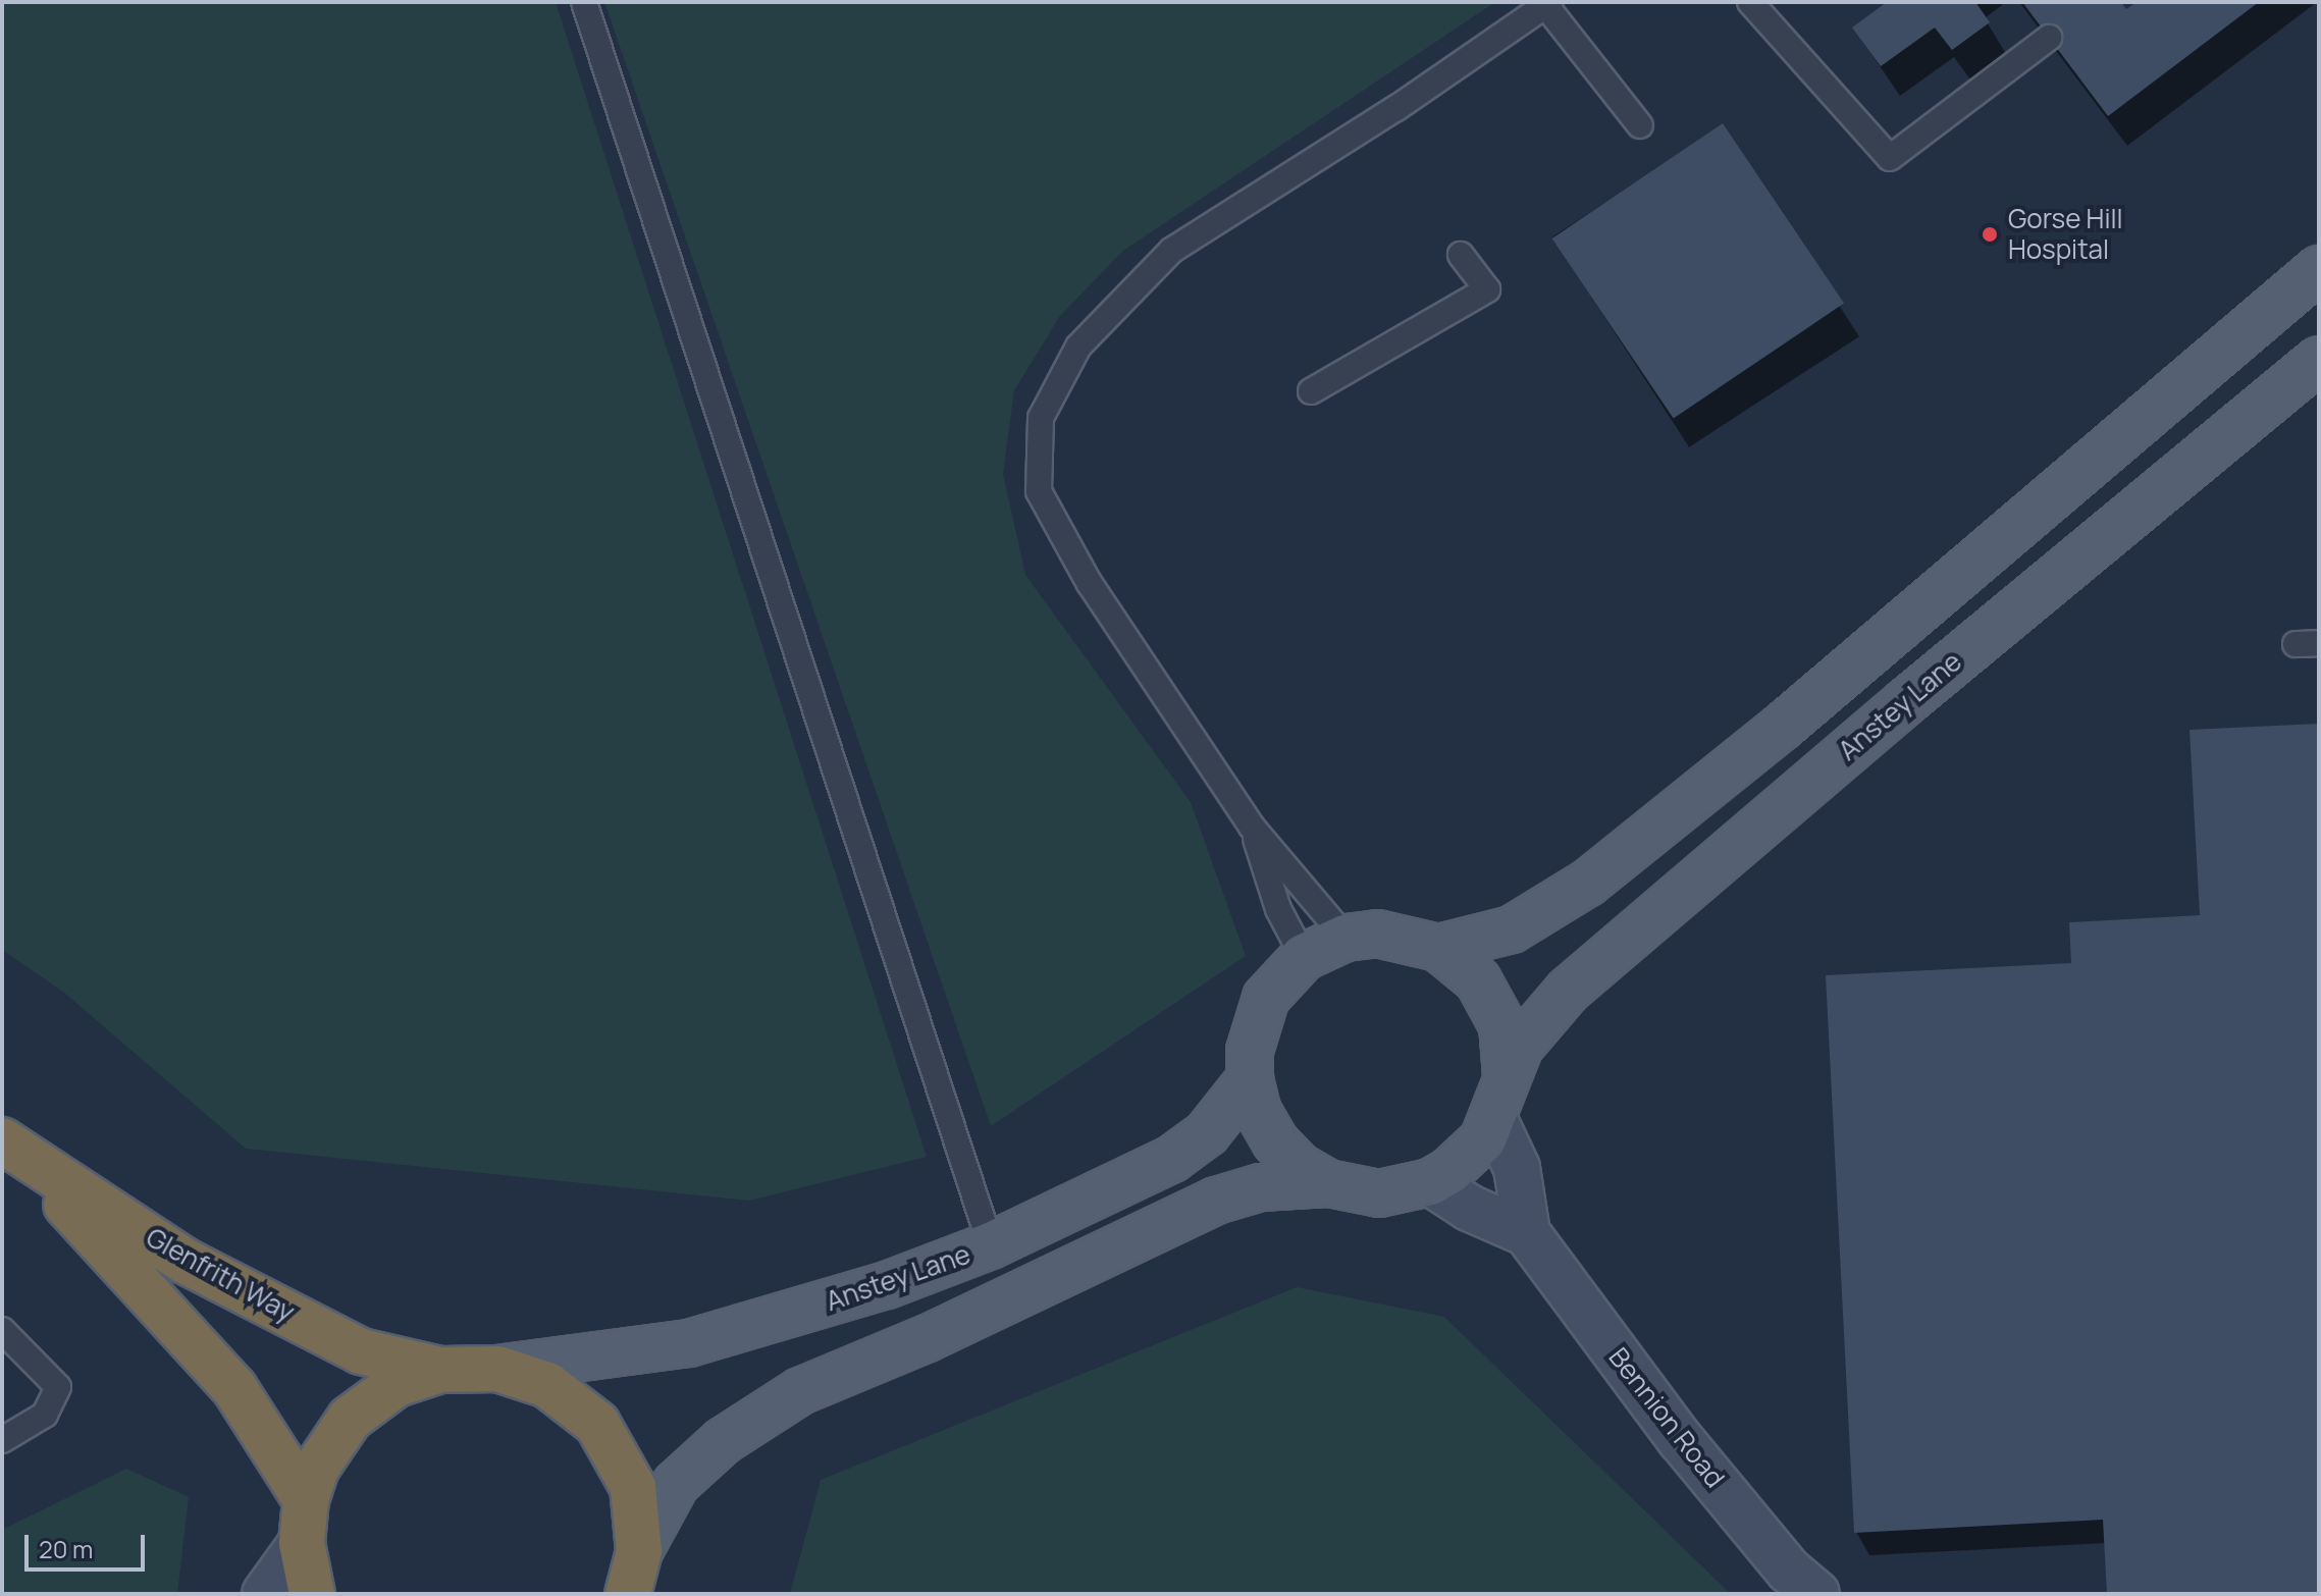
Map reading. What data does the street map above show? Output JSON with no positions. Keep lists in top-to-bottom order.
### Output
{
  "streets": {
    "highway": ["Glenfrith Way"],
    "main road": ["Anstey Lane"],
    "street": ["Bennion Road"]
  },
  "crossings": [
    ["Anstey Lane", "Bennion Road"]
  ],
  "places": ["Gorse Hill Hospital"],
  "scale_bar": "20 m"
}
